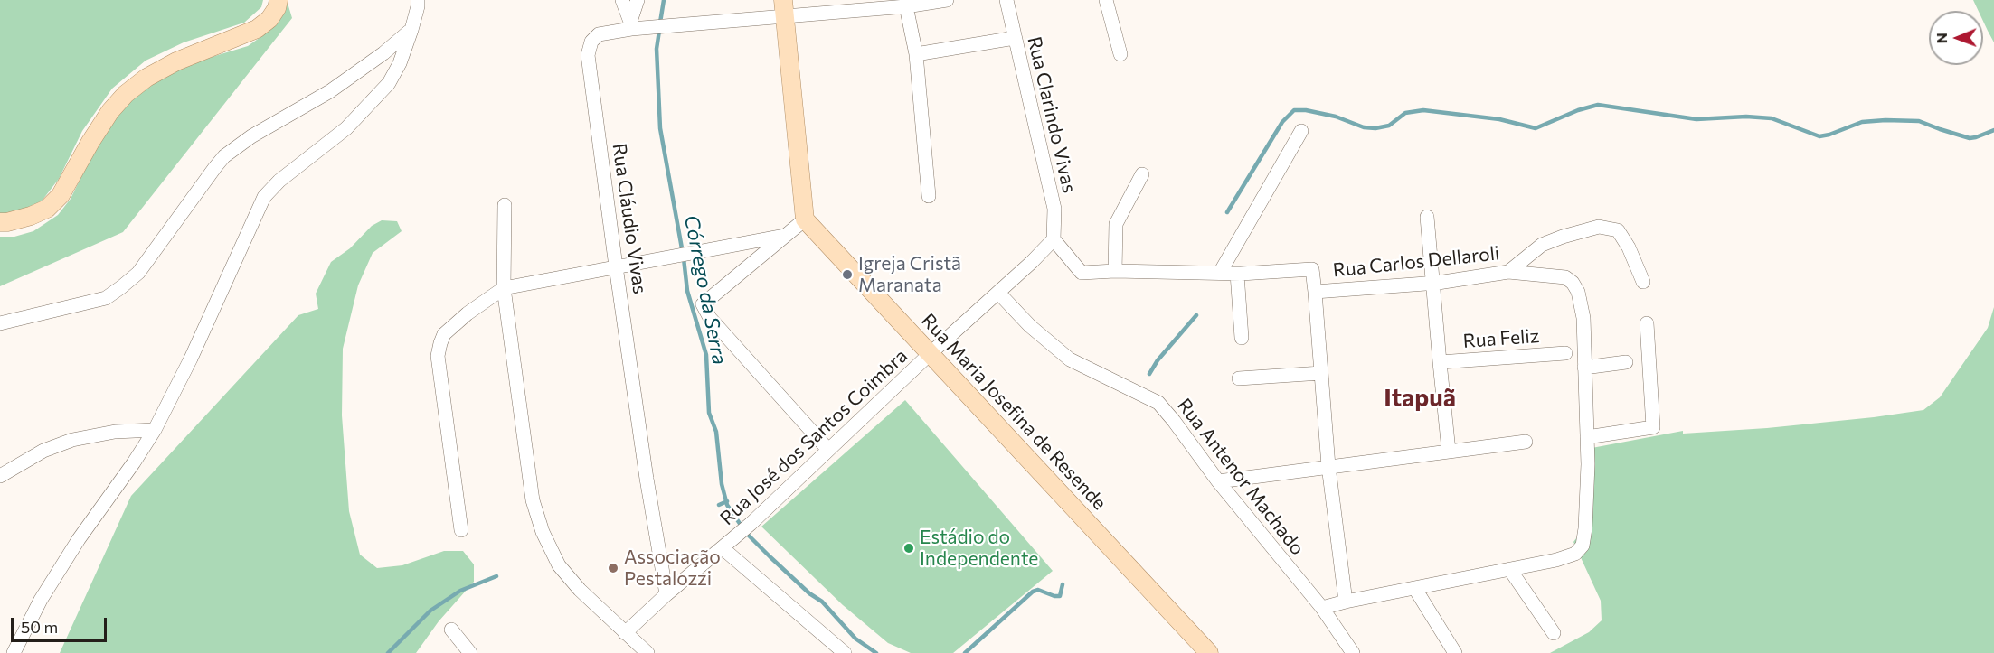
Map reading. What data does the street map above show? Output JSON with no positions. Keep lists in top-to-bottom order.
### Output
{
  "streets": {
    "main road": ["Rua Maria Josefina de Resende"],
    "street": [
      "Rua Clarindo Vivas",
      "Rua Cláudio Vivas",
      "Rua Carlos Dellaroli",
      "Rua Feliz",
      "Rua José dos Santos Coimbra",
      "Rua Antenor Machado"
    ]
  },
  "crossings": [
    ["Rua Clarindo Vivas", "Rua Carlos Dellaroli"],
    ["Rua Clarindo Vivas", "Rua José dos Santos Coimbra"],
    ["Rua Cláudio Vivas", "Rua José dos Santos Coimbra"],
    ["Rua Carlos Dellaroli", "Rua José dos Santos Coimbra"],
    ["Rua Maria Josefina de Resende", "Rua José dos Santos Coimbra"],
    ["Rua José dos Santos Coimbra", "Rua Antenor Machado"]
  ],
  "districts": ["Itapuã"],
  "water": ["Córrego da Serra"],
  "places": ["Igreja Cristã Maranata", "Estádio do Independente", "Associação Pestalozzi"],
  "scale_bar": "50 m",
  "north": "left"
}
